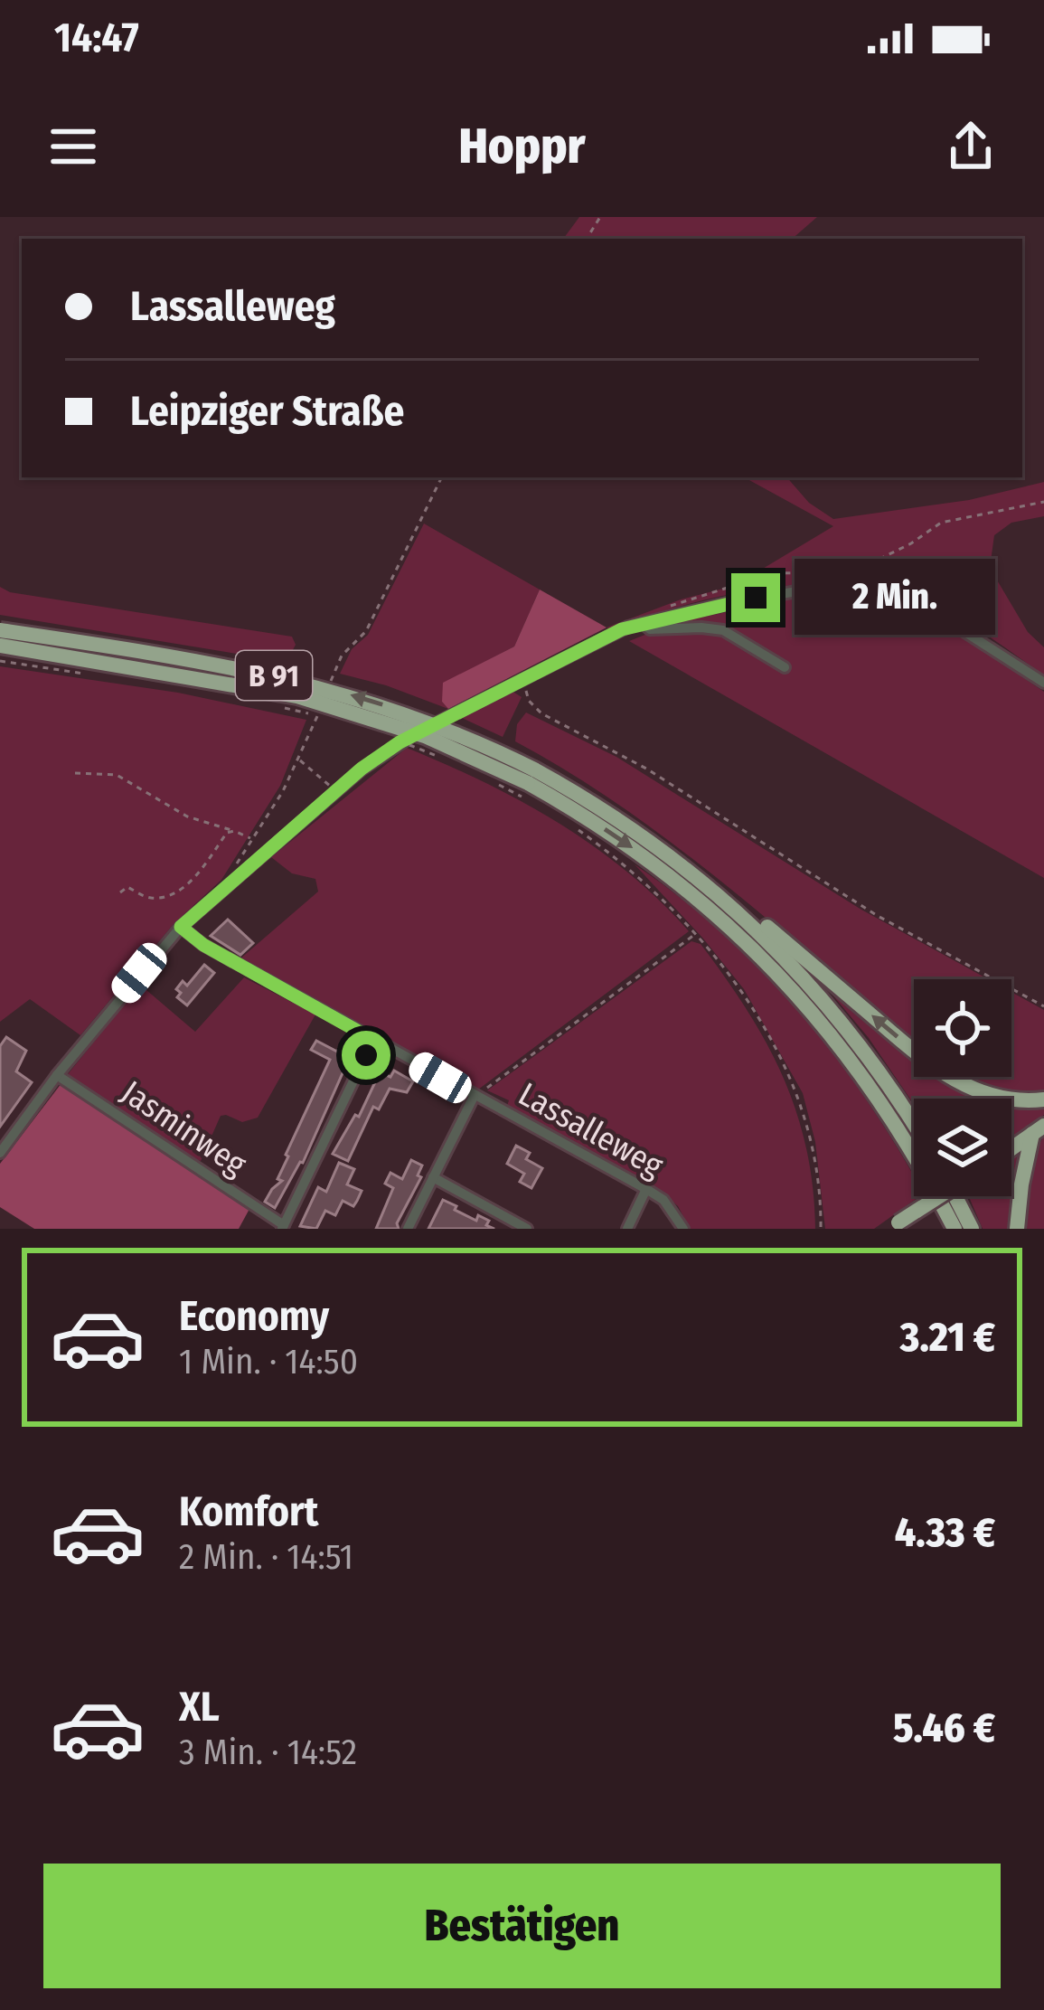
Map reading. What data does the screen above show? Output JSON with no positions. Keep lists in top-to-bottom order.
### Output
{
  "streets": {
    "highway": ["B 91"],
    "street": ["Jasminweg", "Lassalleweg"]
  },
  "page": {
    "status": "14:47",
    "header": "Hoppr",
    "banner": ["Lassalleweg", "Leipziger Straße"],
    "bubble": "2 Min.",
    "list": [
      {
        "name": "Economy",
        "note": "1 Min. · 14:50",
        "value": "3.21 €"
      },
      {
        "name": "Komfort",
        "note": "2 Min. · 14:51",
        "value": "4.33 €"
      },
      {
        "name": "XL",
        "note": "3 Min. · 14:52",
        "value": "5.46 €"
      }
    ],
    "buttons": "Bestätigen"
  }
}
